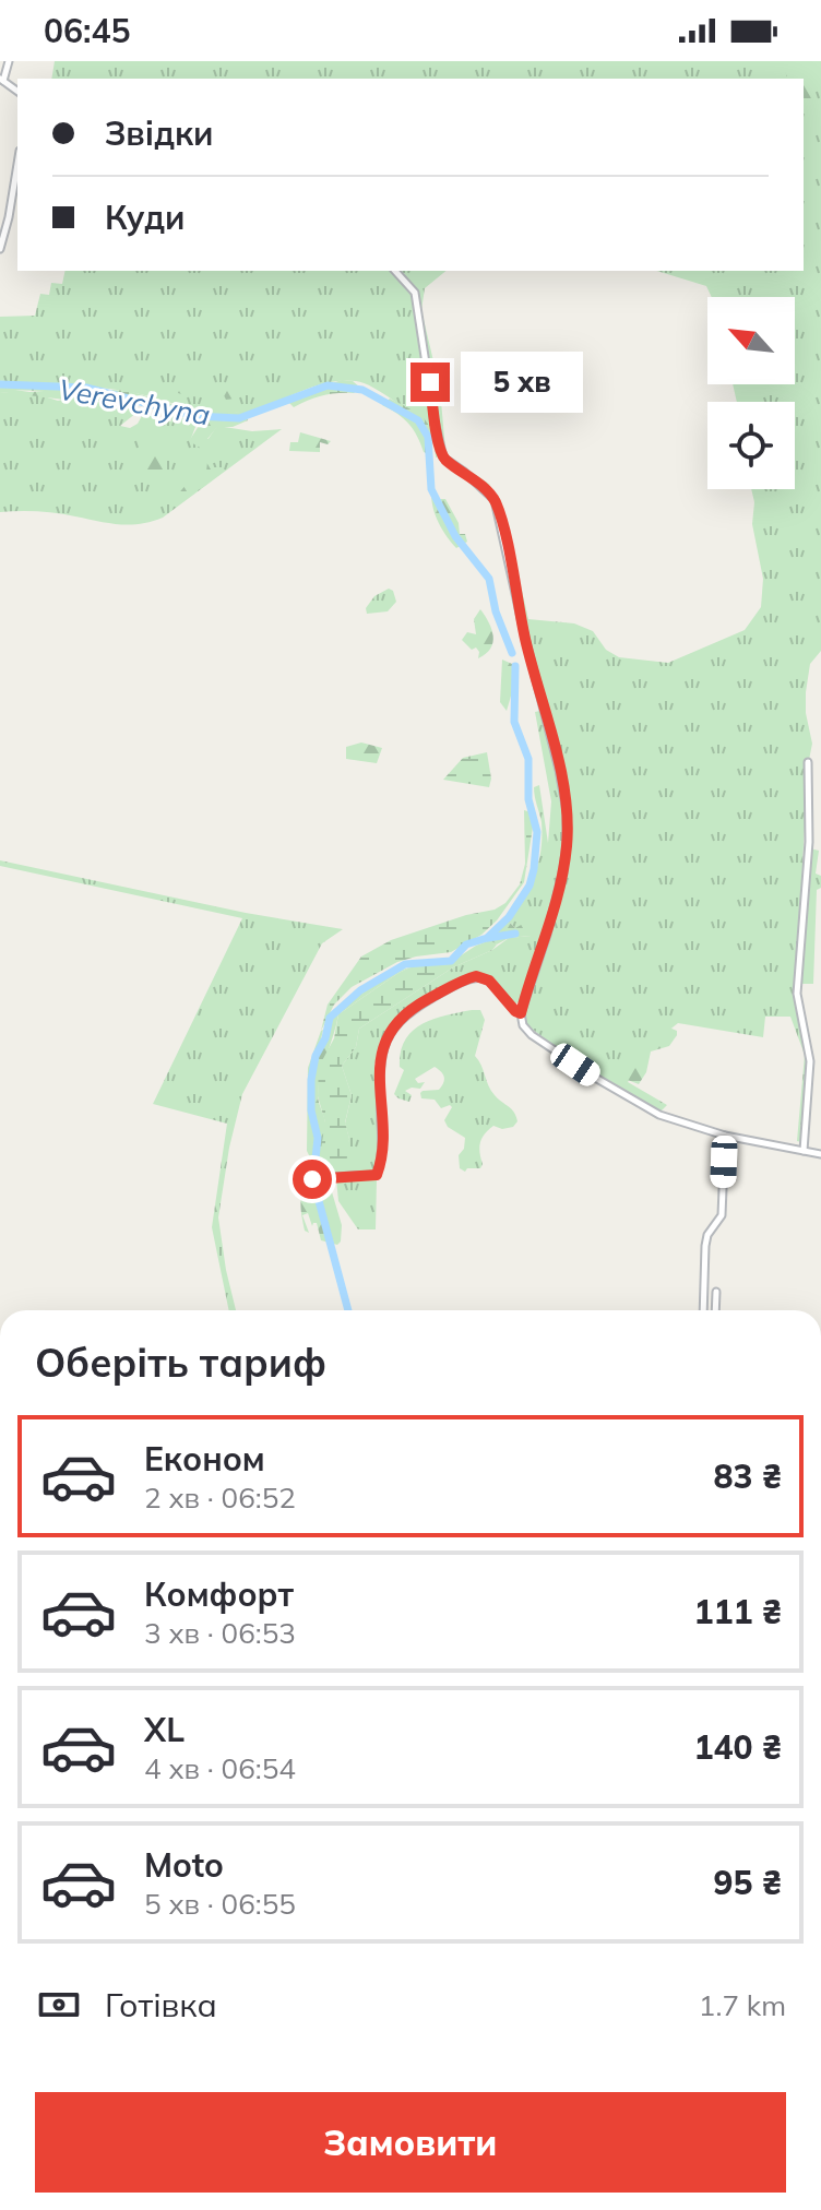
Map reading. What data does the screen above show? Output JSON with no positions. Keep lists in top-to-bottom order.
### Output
{
  "water": ["Verevchyna"],
  "north": "top left",
  "page": {
    "status": "06:45",
    "banner": ["Звідки", "Куди"],
    "bubble": "5 хв",
    "heading": "Оберіть тариф",
    "list": [
      {
        "name": "Економ",
        "note": "2 хв · 06:52",
        "value": "83 ₴"
      },
      {
        "name": "Комфорт",
        "note": "3 хв · 06:53",
        "value": "111 ₴"
      },
      {
        "name": "XL",
        "note": "4 хв · 06:54",
        "value": "140 ₴"
      },
      {
        "name": "Moto",
        "note": "5 хв · 06:55",
        "value": "95 ₴"
      }
    ],
    "pay": ["Готівка", "1.7 km"],
    "buttons": "Замовити"
  }
}
